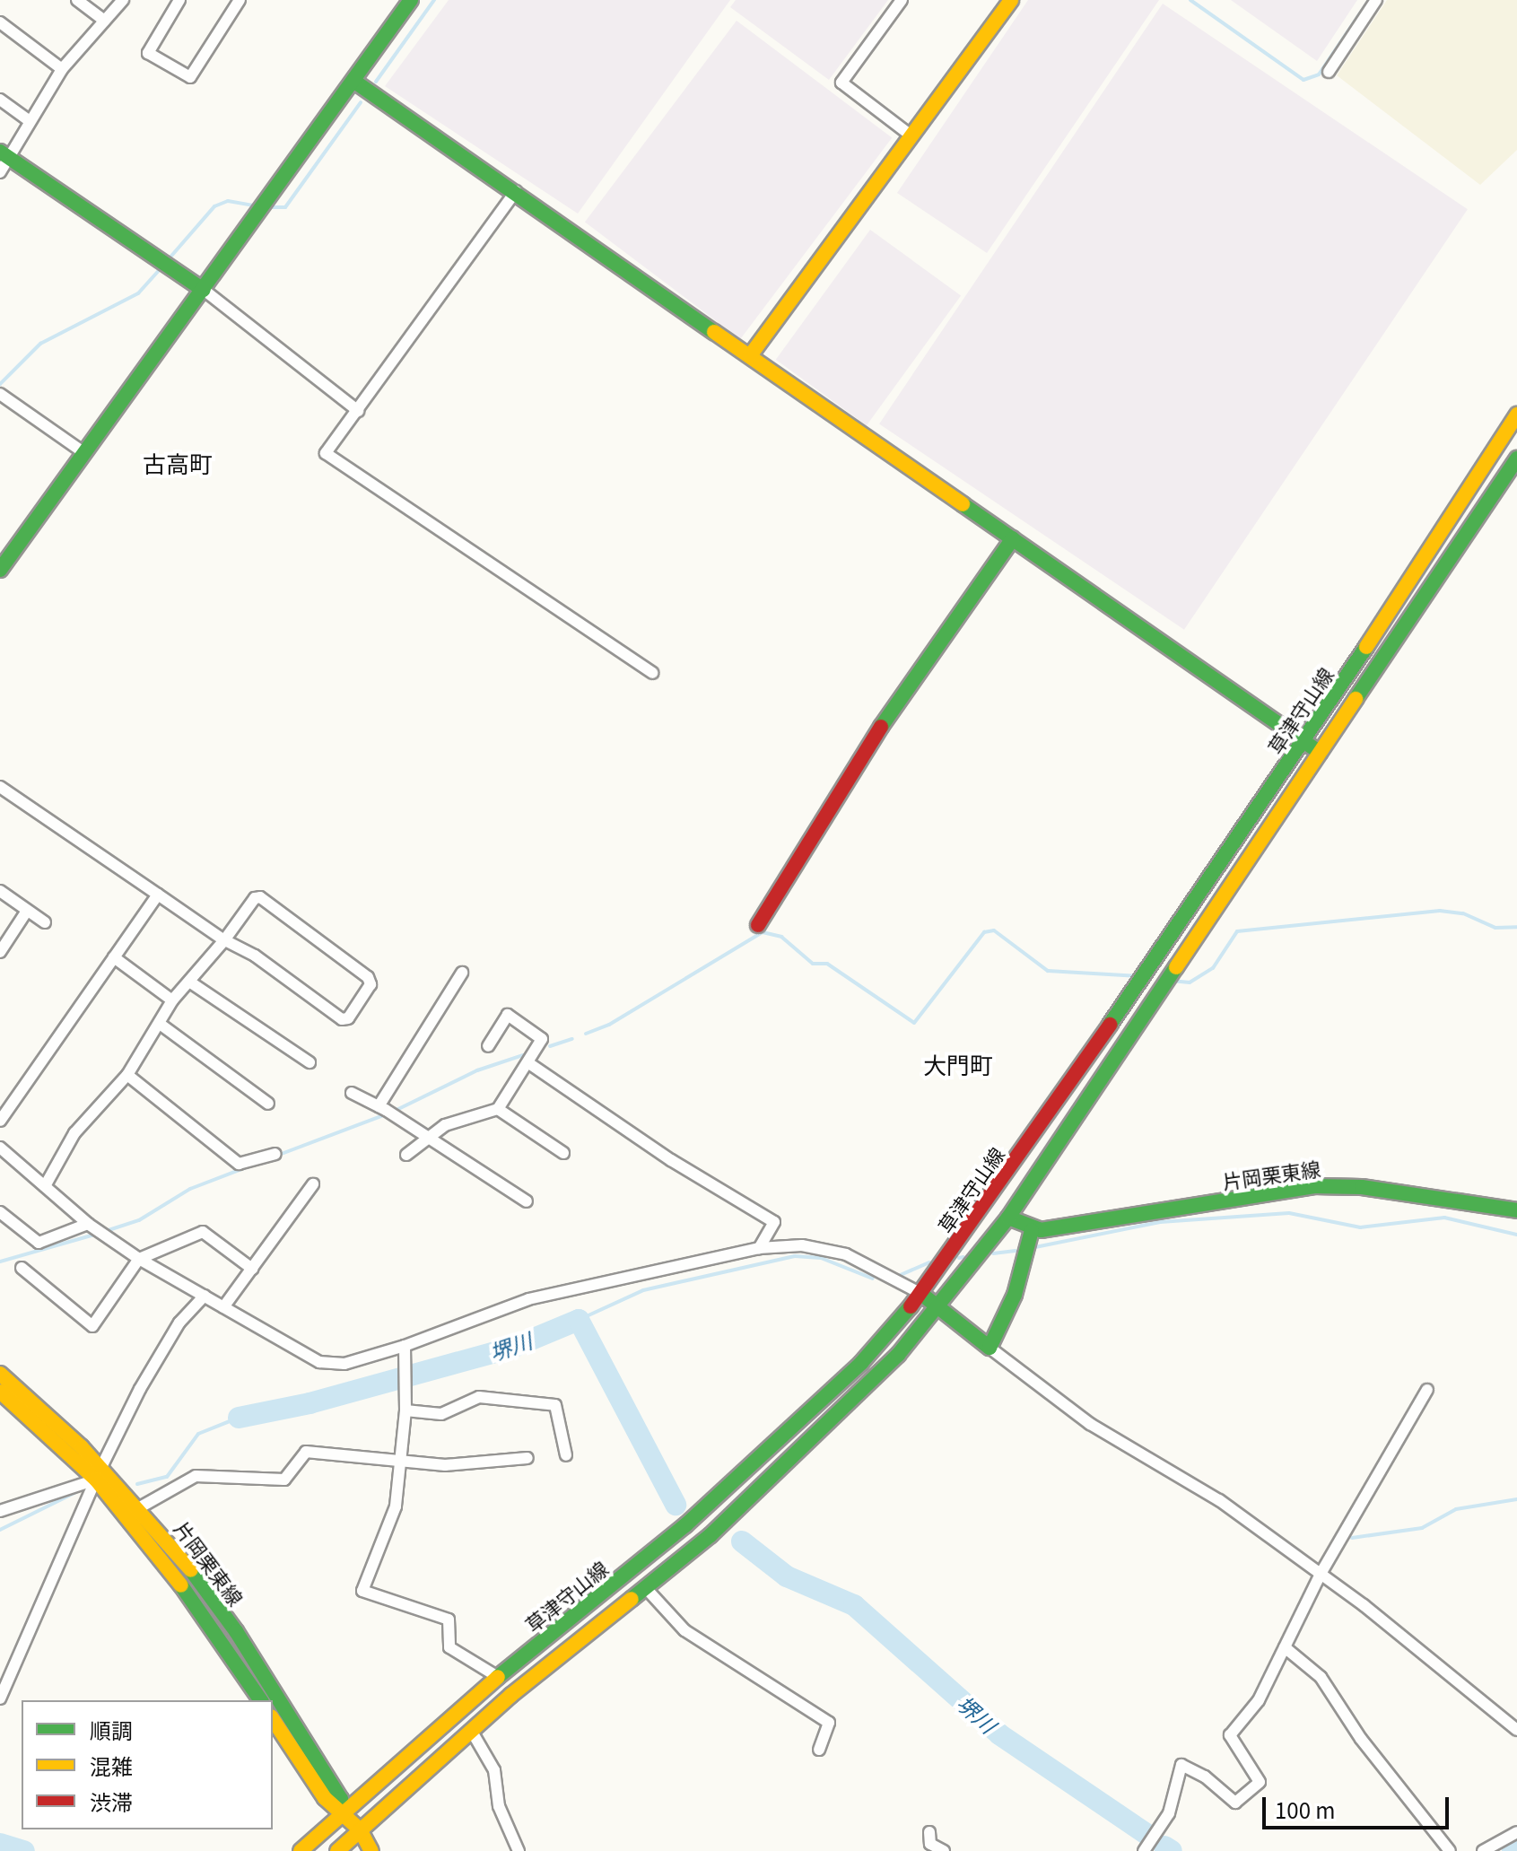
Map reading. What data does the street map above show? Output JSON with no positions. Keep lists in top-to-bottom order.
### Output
{
  "streets": {
    "main road": ["草津守山線", "片岡栗東線"]
  },
  "crossings": [
    ["草津守山線", "片岡栗東線"]
  ],
  "districts": ["古高町", "大門町"],
  "water": ["堺川"],
  "legend": ["順調", "混雑", "渋滞"],
  "scale_bar": "100 m"
}
